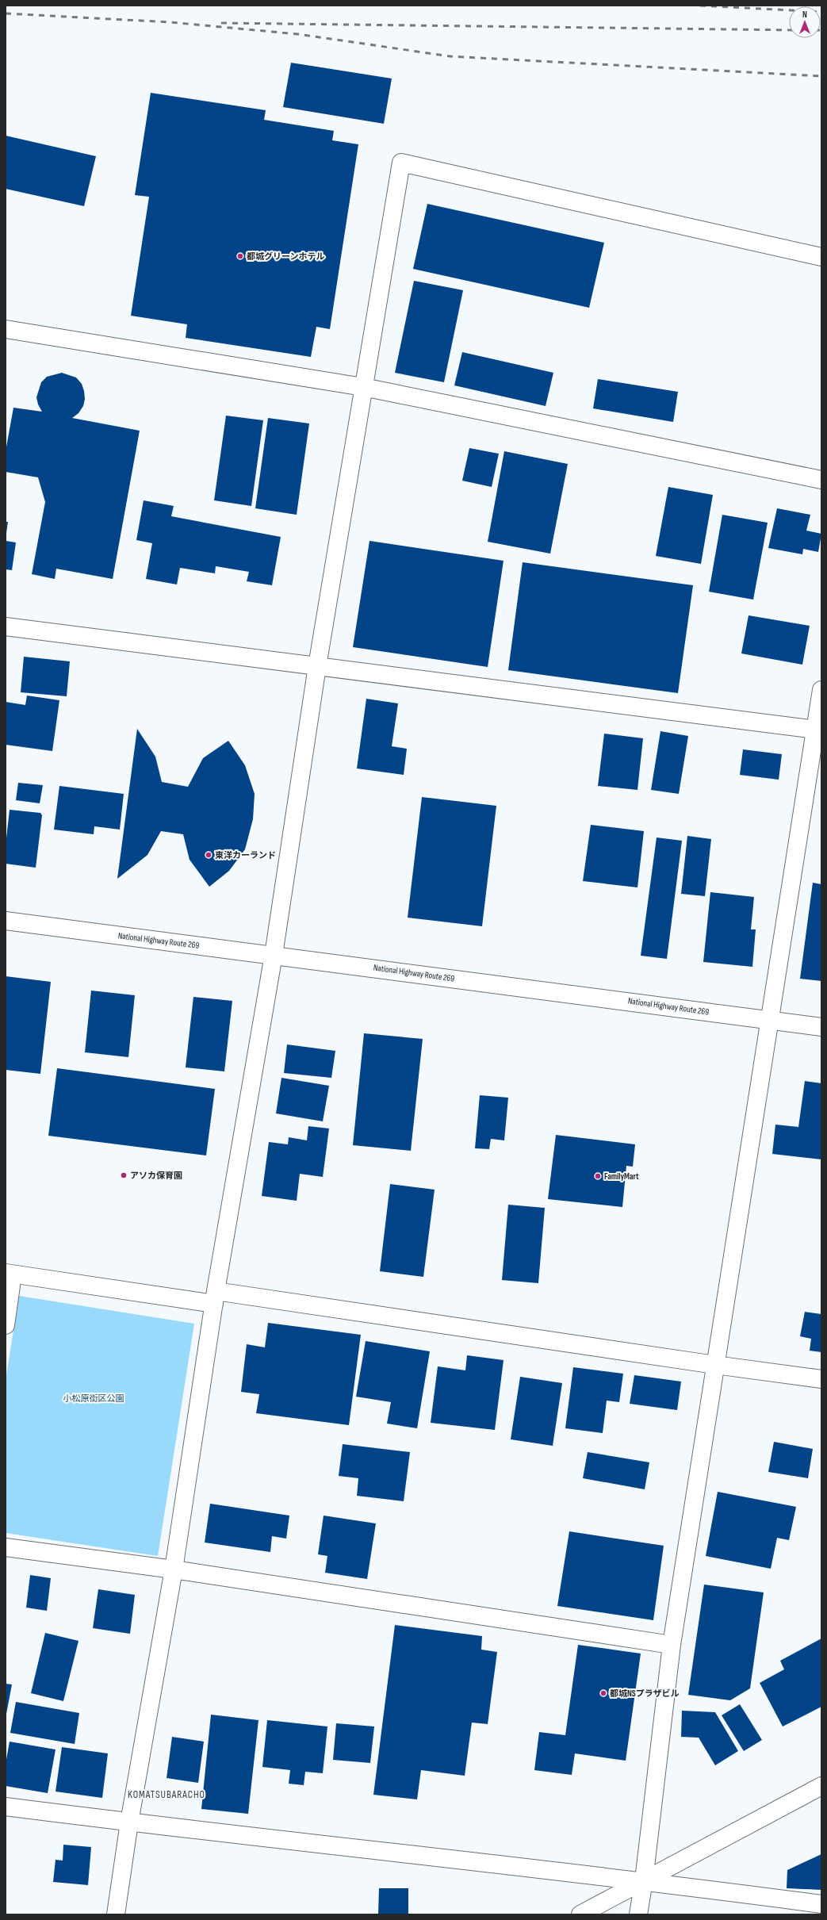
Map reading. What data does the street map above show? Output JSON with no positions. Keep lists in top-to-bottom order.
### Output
{
  "streets": {
    "main road": ["National Highway Route 269"]
  },
  "districts": ["KOMATSUBARACHO"],
  "parks": ["小松原街区公園"],
  "places": [
    "都城グリーンホテル",
    "東洋カーランド",
    "アソカ保育園",
    "FamilyMart",
    "都城NSプラザビル"
  ],
  "north": "top"
}
